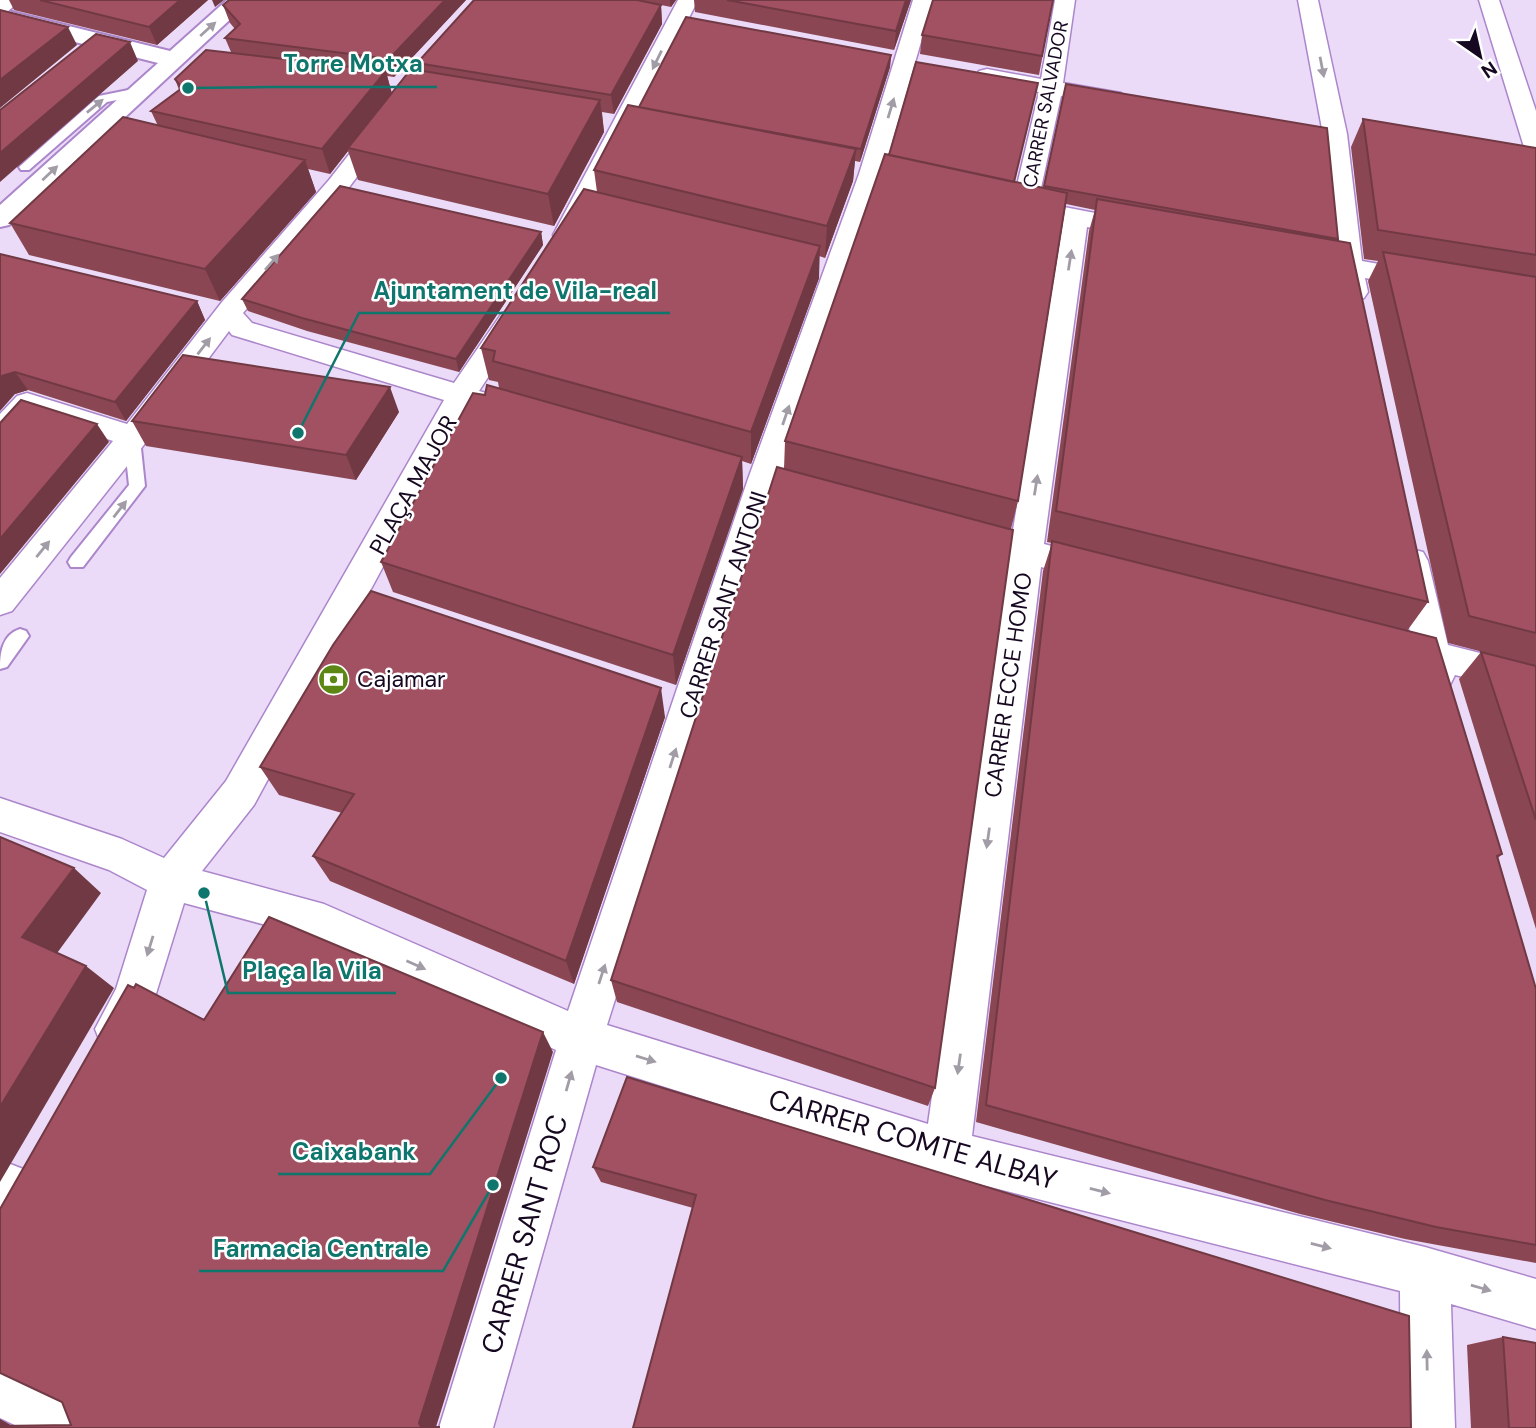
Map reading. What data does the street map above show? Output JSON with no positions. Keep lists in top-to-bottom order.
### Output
{
  "streets": {
    "street": [
      "CARRER SALVADOR",
      "PLAÇA MAJOR",
      "CARRER SANT ANTONI",
      "CARRER ECCE HOMO",
      "CARRER COMTE ALBAY",
      "CARRER SANT ROC"
    ]
  },
  "crossings": [
    ["PLAÇA MAJOR", "CARRER COMTE ALBAY"],
    ["CARRER SANT ANTONI", "CARRER COMTE ALBAY"],
    ["CARRER SANT ANTONI", "CARRER SANT ROC"],
    ["CARRER ECCE HOMO", "CARRER COMTE ALBAY"],
    ["CARRER COMTE ALBAY", "CARRER SANT ROC"]
  ],
  "one_way": ["CARRER COMTE ALBAY", "CARRER SANT ROC"],
  "places": {
    "other": [
      "Torre Motxa",
      "Ajuntament de Vila-real",
      "Plaça la Vila",
      "Caixabank",
      "Farmacia Centrale"
    ],
    "bank": ["Cajamar"]
  },
  "north": "bottom right"
}
